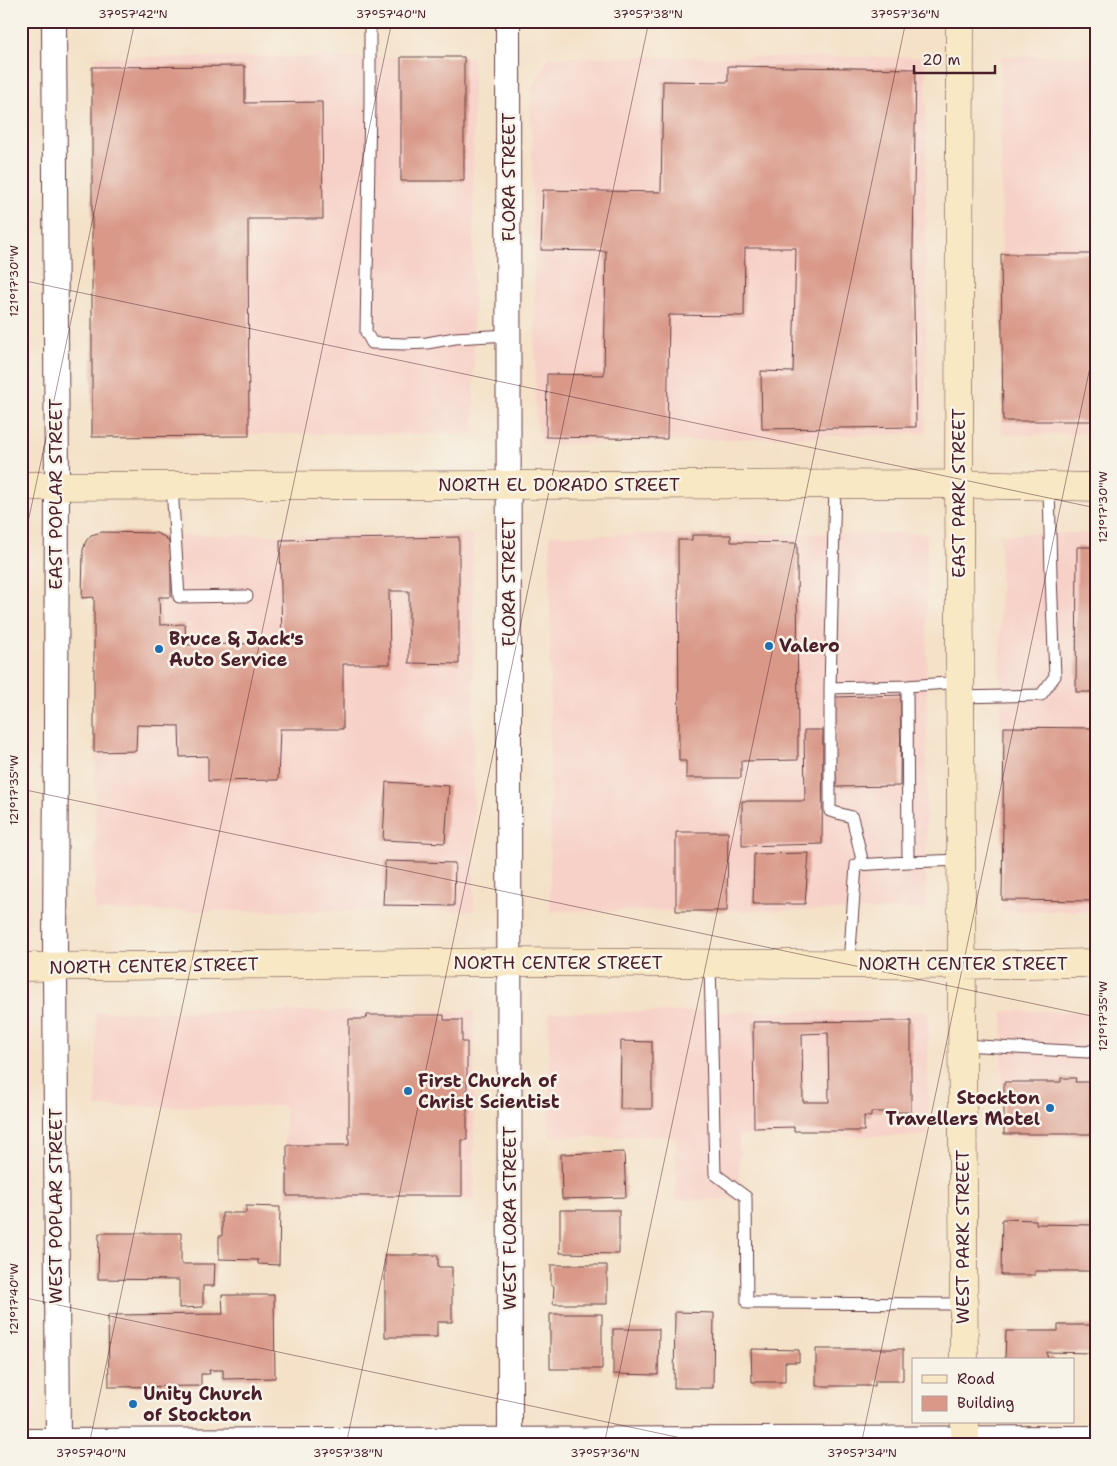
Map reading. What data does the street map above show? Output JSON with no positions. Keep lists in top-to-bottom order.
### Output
{
  "streets": {
    "main road": [
      "NORTH EL DORADO STREET",
      "EAST PARK STREET",
      "NORTH CENTER STREET",
      "WEST PARK STREET"
    ],
    "street": [
      "FLORA STREET",
      "EAST POPLAR STREET",
      "WEST POPLAR STREET",
      "WEST FLORA STREET"
    ]
  },
  "crossings": [
    ["FLORA STREET", "NORTH EL DORADO STREET"],
    ["FLORA STREET", "NORTH CENTER STREET"],
    ["FLORA STREET", "WEST FLORA STREET"],
    ["NORTH EL DORADO STREET", "EAST PARK STREET"],
    ["NORTH EL DORADO STREET", "EAST POPLAR STREET"],
    ["EAST PARK STREET", "NORTH CENTER STREET"],
    ["EAST PARK STREET", "WEST PARK STREET"],
    ["EAST POPLAR STREET", "NORTH CENTER STREET"],
    ["EAST POPLAR STREET", "WEST POPLAR STREET"],
    ["NORTH CENTER STREET", "WEST POPLAR STREET"],
    ["NORTH CENTER STREET", "WEST FLORA STREET"],
    ["NORTH CENTER STREET", "WEST PARK STREET"]
  ],
  "places": [
    "Valero",
    "Bruce & Jack's Auto Service",
    "First Church of Christ Scientist",
    "Stockton Travellers Motel",
    "Unity Church of Stockton"
  ],
  "legend": ["Road", "Building"],
  "scale_bar": "20 m",
  "coordinates": [
    "37°57'42\"N",
    "37°57'40\"N",
    "37°57'38\"N",
    "37°57'36\"N",
    "121°17'30\"W",
    "121°17'35\"W",
    "121°17'40\"W",
    "37°57'34\"N"
  ]
}
